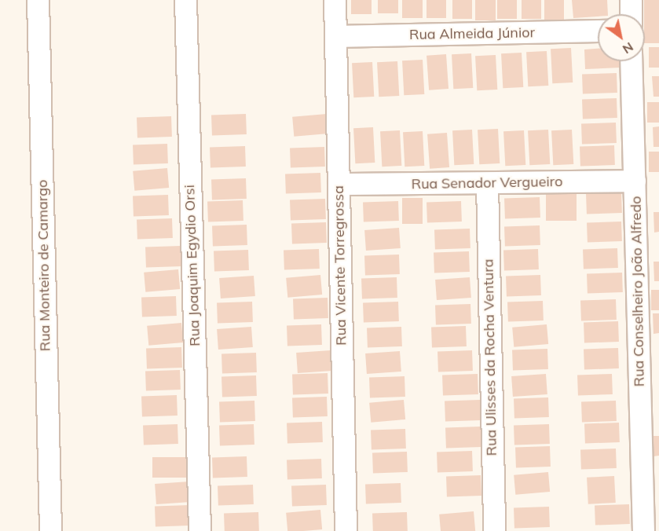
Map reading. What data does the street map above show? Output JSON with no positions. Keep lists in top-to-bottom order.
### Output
{
  "streets": {
    "street": [
      "Rua Almeida Júnior",
      "Rua Senador Vergueiro",
      "Rua Monteiro de Camargo",
      "Rua Joaquim Egydio Orsi",
      "Rua Vicente Torregrossa",
      "Rua Conselheiro João Alfredo",
      "Rua Ulisses da Rocha Ventura"
    ]
  },
  "crossings": [
    ["Rua Almeida Júnior", "Rua Vicente Torregrossa"],
    ["Rua Senador Vergueiro", "Rua Vicente Torregrossa"],
    ["Rua Senador Vergueiro", "Rua Conselheiro João Alfredo"],
    ["Rua Senador Vergueiro", "Rua Ulisses da Rocha Ventura"]
  ],
  "north": "bottom right"
}
